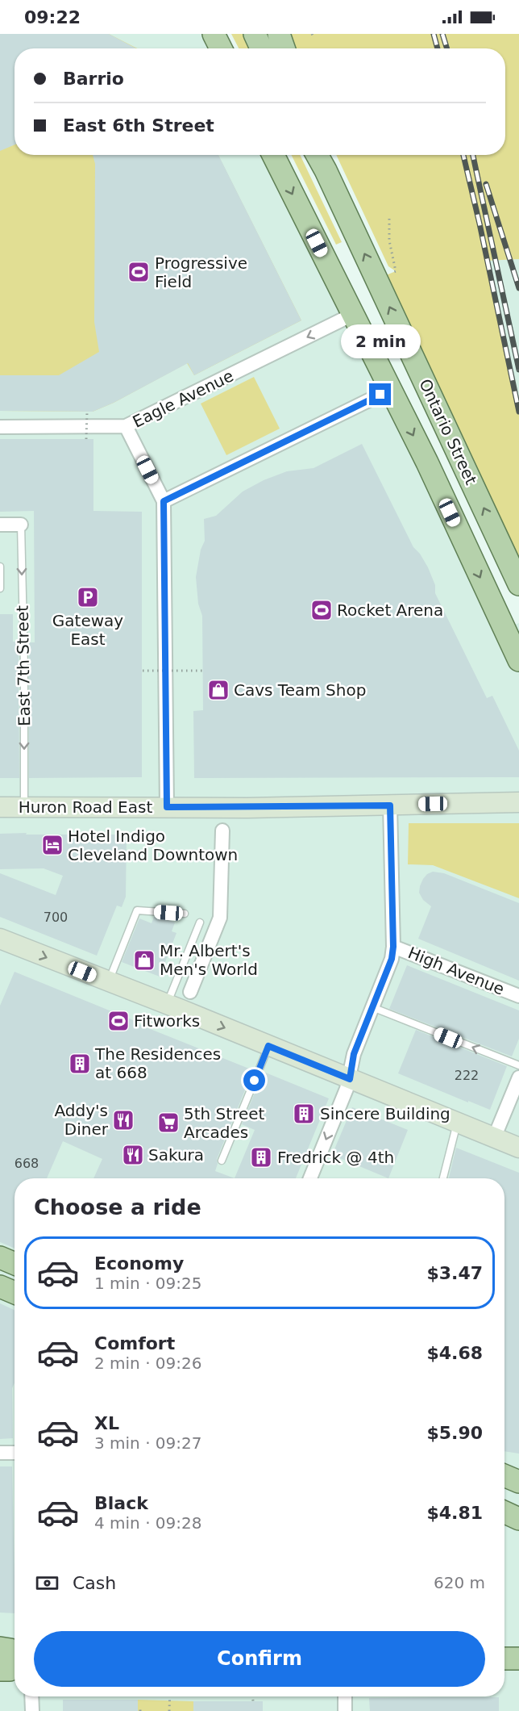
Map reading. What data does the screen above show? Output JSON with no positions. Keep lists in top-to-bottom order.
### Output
{
  "streets": {
    "main road": ["Ontario Street"],
    "street": ["Eagle Avenue", "Huron Road East", "High Avenue"],
    "lane": ["East 7th Street"]
  },
  "crossings": [
    ["Eagle Avenue", "Ontario Street"],
    ["East 7th Street", "Huron Road East"]
  ],
  "one_way": ["East 7th Street"],
  "places": {
    "sports": ["Progressive Field", "Rocket Arena", "Fitworks"],
    "parking": ["Gateway East"],
    "shop": ["Cavs Team Shop", "Mr. Albert's Men's World"],
    "hotel": ["Hotel Indigo Cleveland Downtown"],
    "building": ["The Residences at 668", "Sincere Building", "Fredrick @ 4th"],
    "restaurant": ["Addy's Diner", "Sakura"],
    "supermarket": ["5th Street Arcades"]
  },
  "house_numbers": ["700", "222", "668"],
  "page": {
    "status": "09:22",
    "banner": ["Barrio", "East 6th Street"],
    "bubble": "2 min",
    "heading": "Choose a ride",
    "list": [
      {
        "name": "Economy",
        "note": "1 min · 09:25",
        "value": "$3.47"
      },
      {
        "name": "Comfort",
        "note": "2 min · 09:26",
        "value": "$4.68"
      },
      {
        "name": "XL",
        "note": "3 min · 09:27",
        "value": "$5.90"
      },
      {
        "name": "Black",
        "note": "4 min · 09:28",
        "value": "$4.81"
      }
    ],
    "pay": ["Cash", "620 m"],
    "buttons": "Confirm"
  }
}
